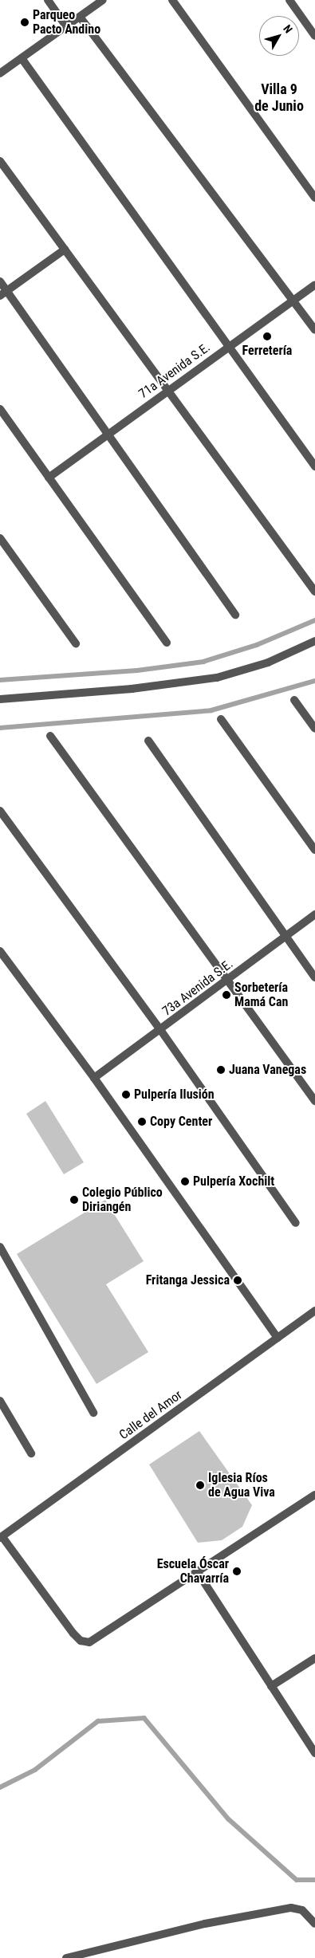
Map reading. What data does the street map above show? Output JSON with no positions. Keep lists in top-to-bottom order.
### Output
{
  "streets": {
    "street": ["71a Avenida S.E.", "73a Avenida S.E.", "Calle del Amor"]
  },
  "districts": ["Villa 9 de Junio"],
  "places": [
    "Parqueo Pacto Andino",
    "Ferretería",
    "Sorbetería Mamá Can",
    "Juana Vanegas",
    "Pulpería Ilusión",
    "Copy Center",
    "Pulpería Xochilt",
    "Colegio Público Diriangén",
    "Fritanga Jessica",
    "Iglesia Ríos de Agua Viva",
    "Escuela Óscar Chavarría"
  ],
  "north": "top right"
}
